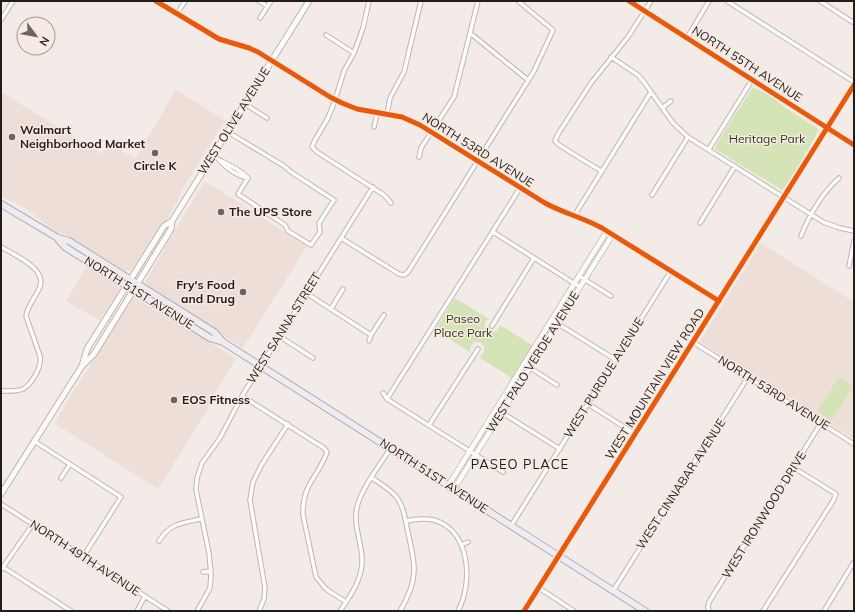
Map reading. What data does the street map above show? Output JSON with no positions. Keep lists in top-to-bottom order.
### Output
{
  "streets": {
    "main road": ["WEST OLIVE AVENUE", "NORTH 51ST AVENUE"],
    "street": [
      "NORTH 55TH AVENUE",
      "NORTH 53RD AVENUE",
      "WEST SANNA STREET",
      "WEST PALO VERDE AVENUE",
      "WEST PURDUE AVENUE",
      "WEST MOUNTAIN VIEW ROAD",
      "WEST CINNABAR AVENUE",
      "WEST IRONWOOD DRIVE",
      "NORTH 49TH AVENUE"
    ]
  },
  "crossings": [
    ["NORTH 55TH AVENUE", "WEST MOUNTAIN VIEW ROAD"],
    ["WEST OLIVE AVENUE", "NORTH 53RD AVENUE"],
    ["WEST OLIVE AVENUE", "NORTH 51ST AVENUE"],
    ["NORTH 53RD AVENUE", "WEST PALO VERDE AVENUE"],
    ["NORTH 53RD AVENUE", "WEST PURDUE AVENUE"],
    ["NORTH 53RD AVENUE", "WEST MOUNTAIN VIEW ROAD"],
    ["NORTH 53RD AVENUE", "WEST CINNABAR AVENUE"],
    ["NORTH 53RD AVENUE", "WEST IRONWOOD DRIVE"],
    ["NORTH 51ST AVENUE", "WEST SANNA STREET"],
    ["NORTH 51ST AVENUE", "WEST PALO VERDE AVENUE"],
    ["NORTH 51ST AVENUE", "WEST PURDUE AVENUE"],
    ["NORTH 51ST AVENUE", "WEST MOUNTAIN VIEW ROAD"],
    ["NORTH 51ST AVENUE", "WEST CINNABAR AVENUE"]
  ],
  "districts": ["PASEO PLACE"],
  "parks": ["Heritage Park", "Paseo Place Park"],
  "places": [
    "Walmart Neighborhood Market",
    "Circle K",
    "The UPS Store",
    "Fry's Food and Drug",
    "EOS Fitness"
  ],
  "north": "bottom right"
}
